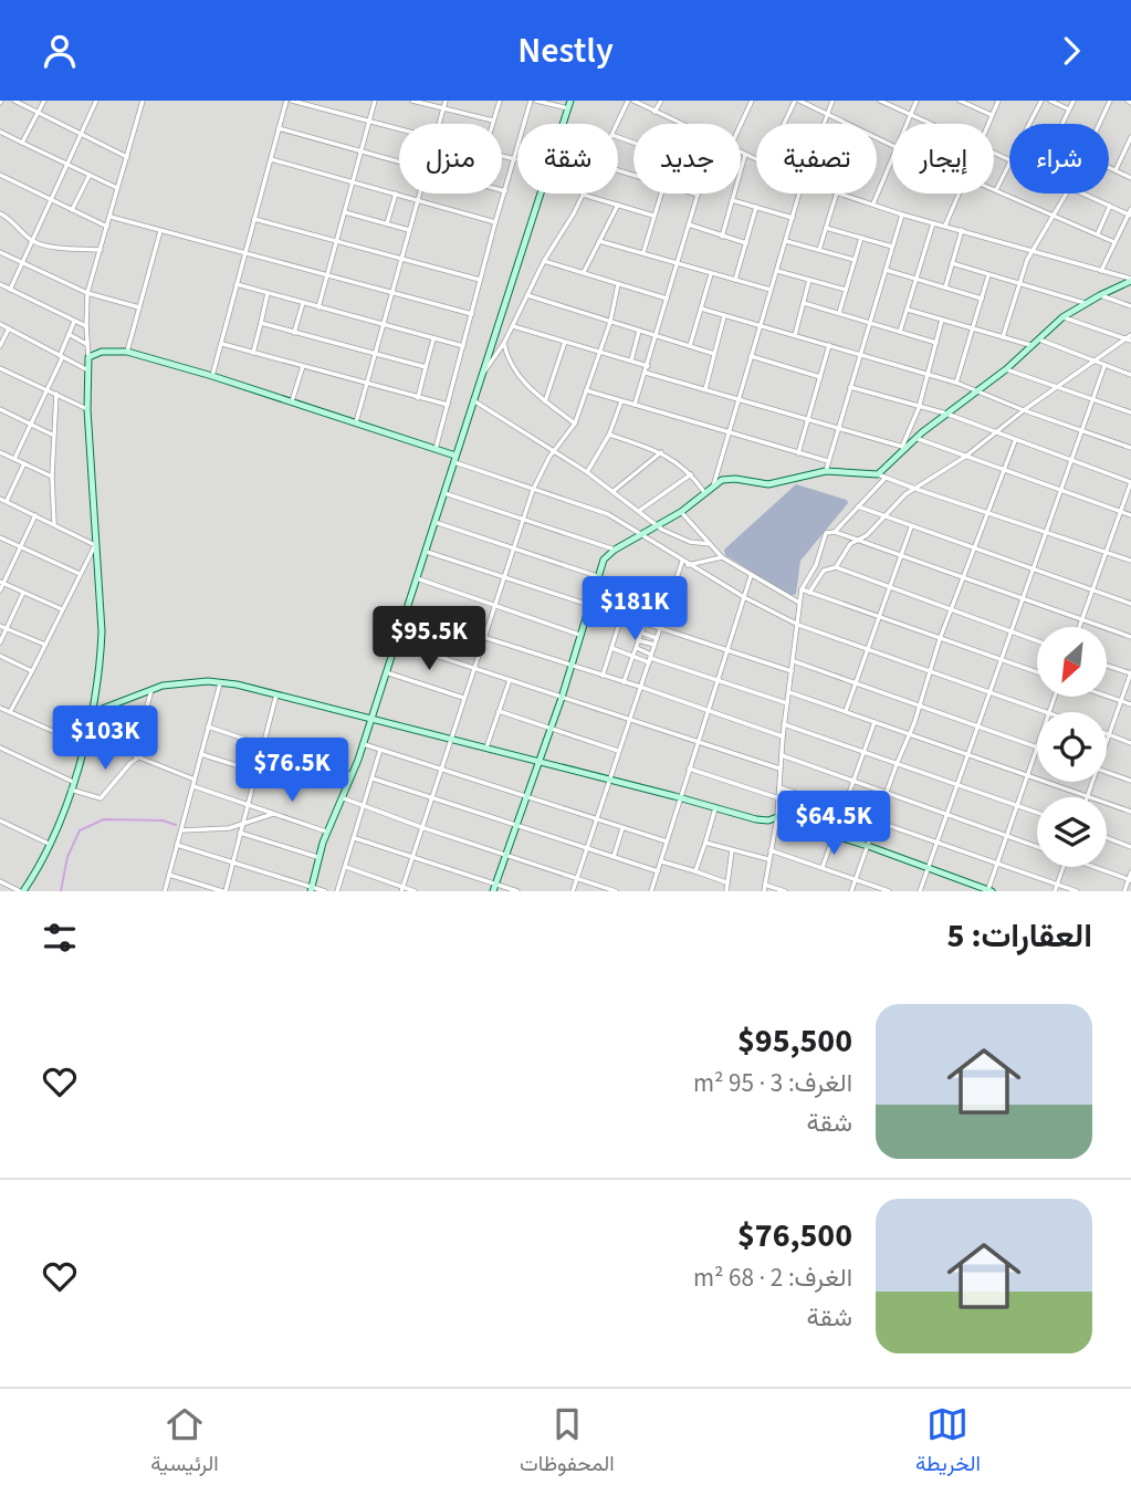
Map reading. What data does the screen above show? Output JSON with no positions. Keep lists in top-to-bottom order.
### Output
{
  "north": "bottom left",
  "page": {
    "header": "Nestly",
    "chip": [
      "شراء",
      "إيجار",
      "تصفية",
      "جديد",
      "شقة",
      "منزل"
    ],
    "price": [
      "$181K",
      "$95.5K",
      "$103K",
      "$76.5K",
      "$64.5K"
    ],
    "heading": "العقارات: 5",
    "list": [
      {
        "name": "$95,500",
        "note": "الغرف: 3 · 95 m² · شقة"
      },
      {
        "name": "$76,500",
        "note": "الغرف: 2 · 68 m² · شقة"
      }
    ],
    "tabs": ["الخريطة", "المحفوظات", "الرئيسية"]
  }
}
